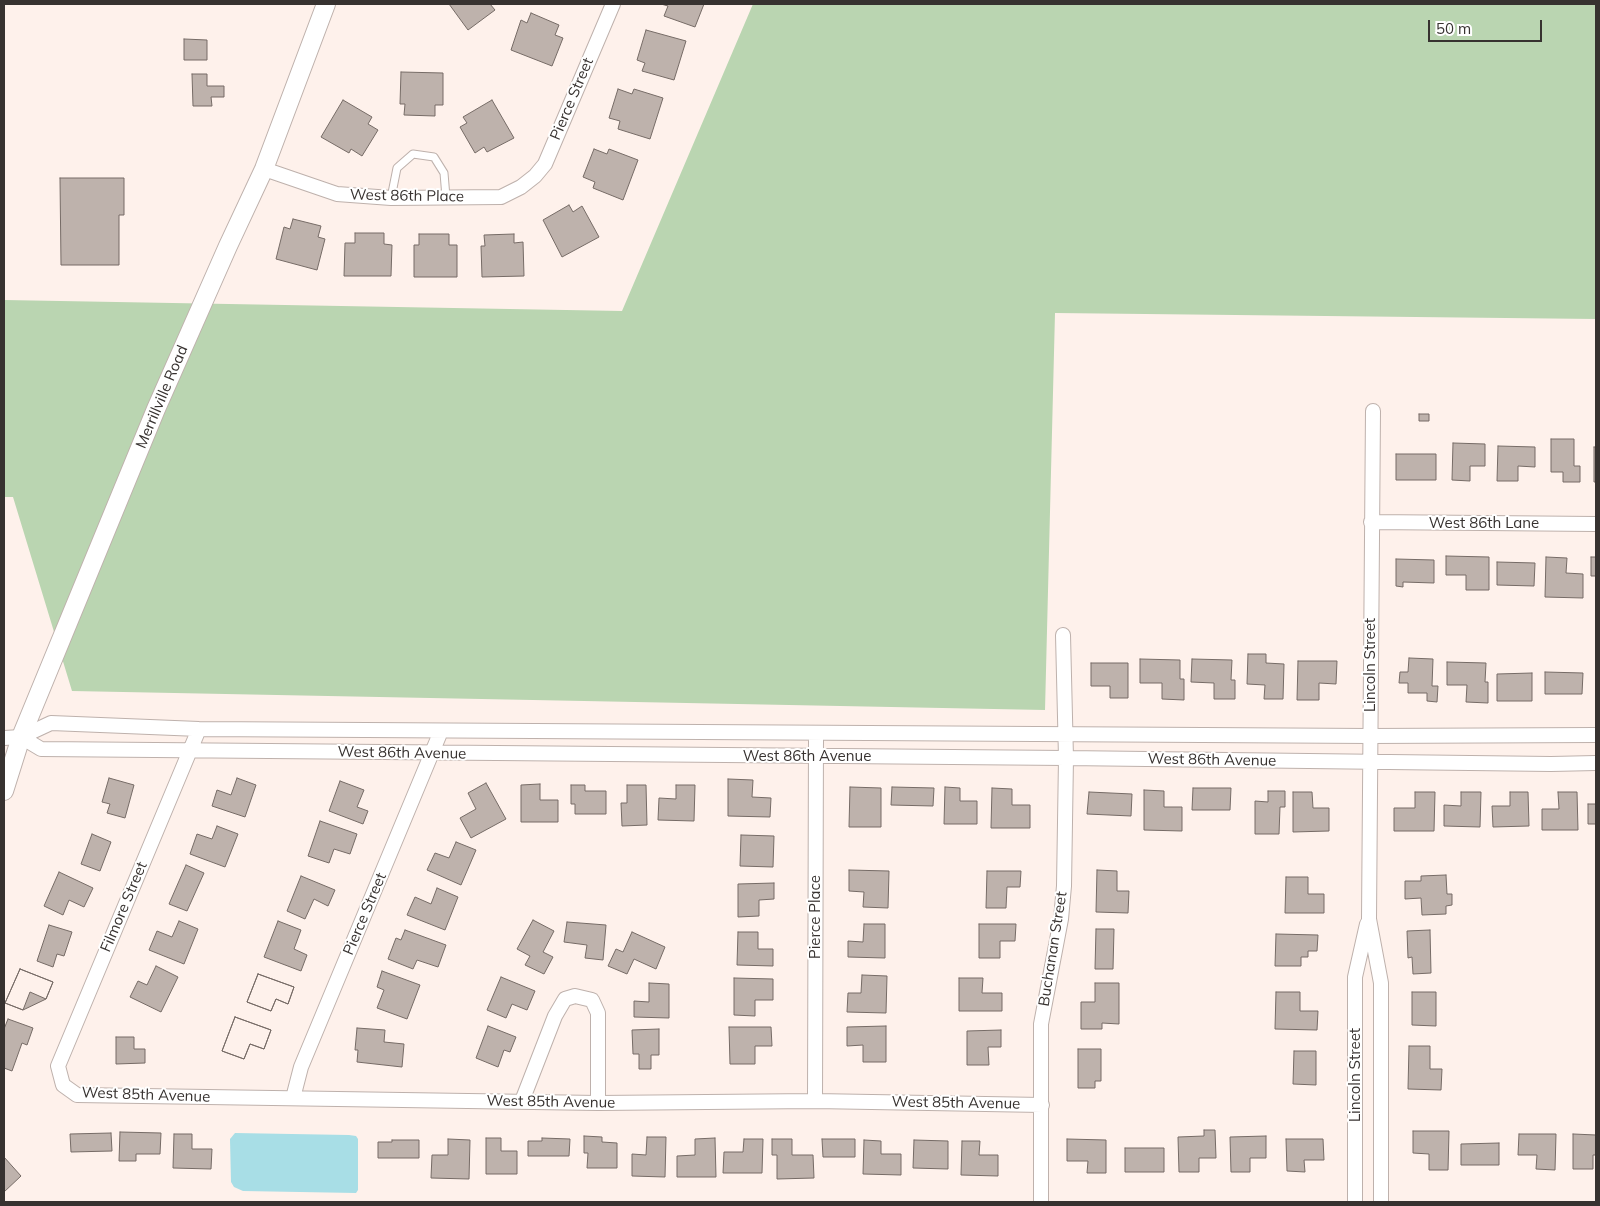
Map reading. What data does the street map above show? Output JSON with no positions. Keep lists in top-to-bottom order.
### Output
{
  "streets": {
    "street": [
      "Pierce Street",
      "West 86th Place",
      "Merrillville Road",
      "West 86th Lane",
      "Lincoln Street",
      "West 86th Avenue",
      "Filmore Street",
      "Pierce Place",
      "Buchanan Street",
      "West 85th Avenue"
    ]
  },
  "crossings": [
    ["Pierce Street", "West 86th Place"],
    ["Pierce Street", "West 86th Avenue"],
    ["Pierce Street", "West 85th Avenue"],
    ["West 86th Place", "Merrillville Road"],
    ["Merrillville Road", "West 86th Avenue"],
    ["West 86th Lane", "Lincoln Street"],
    ["Lincoln Street", "West 86th Avenue"],
    ["West 86th Avenue", "Filmore Street"],
    ["West 86th Avenue", "Pierce Place"],
    ["West 86th Avenue", "Buchanan Street"],
    ["Filmore Street", "West 85th Avenue"],
    ["Pierce Place", "West 85th Avenue"],
    ["Buchanan Street", "West 85th Avenue"]
  ],
  "scale_bar": "50 m"
}
